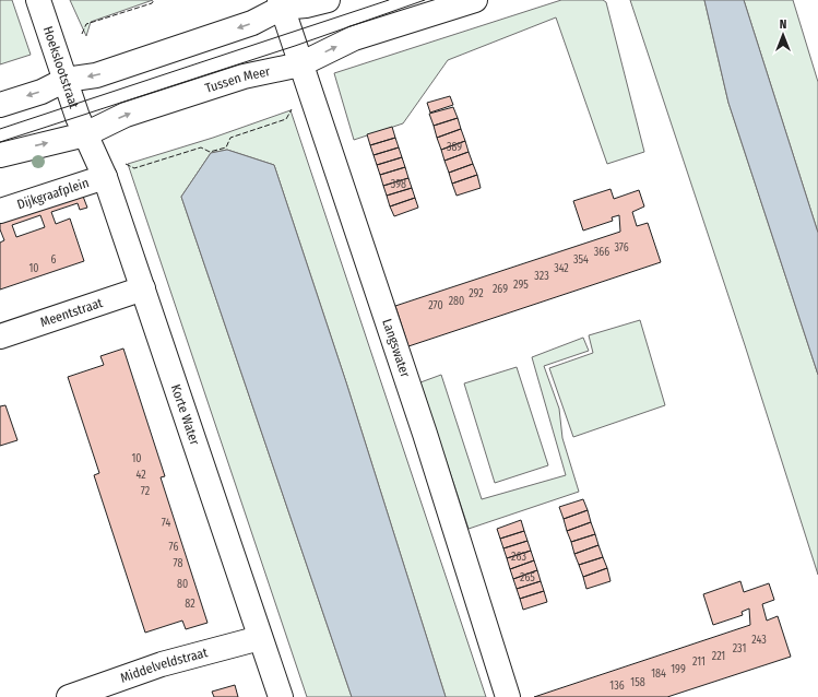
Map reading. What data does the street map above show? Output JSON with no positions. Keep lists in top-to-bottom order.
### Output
{
  "streets": {
    "street": [
      "Hoekslootstraat",
      "Tussen Meer",
      "Dijkgraafplein",
      "Meentstraat",
      "Langswater",
      "Korte Water",
      "Middelveldstraat"
    ]
  },
  "crossings": [
    ["Hoekslootstraat", "Tussen Meer"],
    ["Hoekslootstraat", "Korte Water"],
    ["Tussen Meer", "Langswater"],
    ["Tussen Meer", "Korte Water"],
    ["Dijkgraafplein", "Korte Water"],
    ["Meentstraat", "Korte Water"],
    ["Korte Water", "Middelveldstraat"]
  ],
  "house_numbers": [
    "389",
    "398",
    "376",
    "366",
    "6",
    "354",
    "10",
    "342",
    "323",
    "295",
    "269",
    "292",
    "280",
    "270",
    "10",
    "42",
    "72",
    "74",
    "76",
    "263",
    "78",
    "265",
    "80",
    "82",
    "243",
    "231",
    "221",
    "211",
    "199",
    "184",
    "158",
    "136"
  ],
  "north": "top"
}
